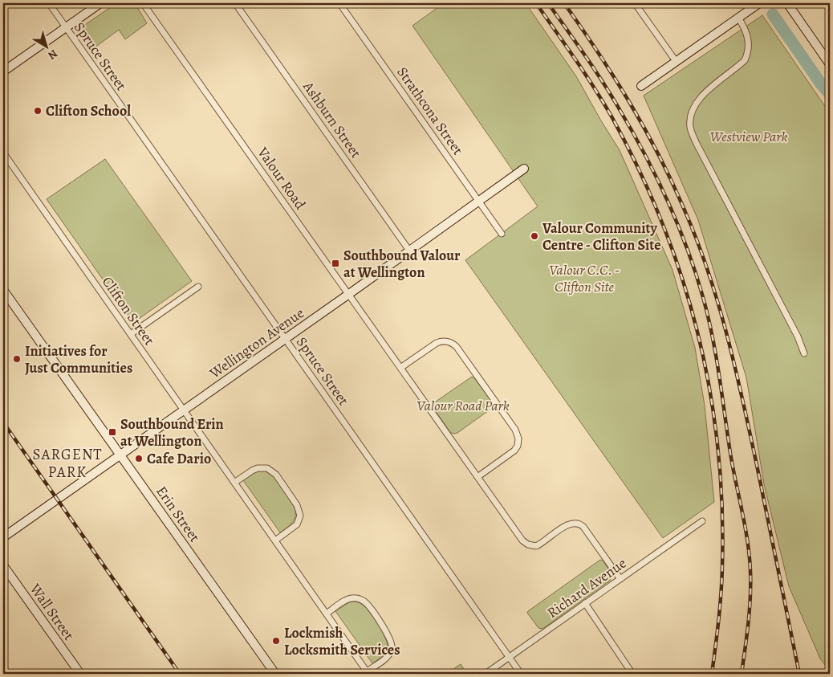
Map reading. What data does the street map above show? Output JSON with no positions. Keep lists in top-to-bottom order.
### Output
{
  "streets": {
    "street": [
      "Spruce Street",
      "Strathcona Street",
      "Ashburn Street",
      "Valour Road",
      "Clifton Street",
      "Wellington Avenue",
      "Erin Street",
      "Richard Avenue",
      "Wall Street"
    ]
  },
  "crossings": [
    ["Spruce Street", "Wellington Avenue"],
    ["Spruce Street", "Richard Avenue"],
    ["Strathcona Street", "Wellington Avenue"],
    ["Ashburn Street", "Wellington Avenue"],
    ["Valour Road", "Wellington Avenue"],
    ["Valour Road", "Richard Avenue"],
    ["Clifton Street", "Wellington Avenue"],
    ["Wellington Avenue", "Erin Street"]
  ],
  "districts": ["SARGENT PARK"],
  "parks": ["Westview Park", "Valour C.C. - Clifton Site", "Valour Road Park"],
  "places": {
    "other": [
      "Clifton School",
      "Valour Community Centre - Clifton Site",
      "Initiatives for Just Communities",
      "Cafe Dario",
      "Lockmish Locksmith Services"
    ],
    "transit": ["Southbound Valour at Wellington", "Southbound Erin at Wellington"]
  },
  "north": "bottom right"
}
